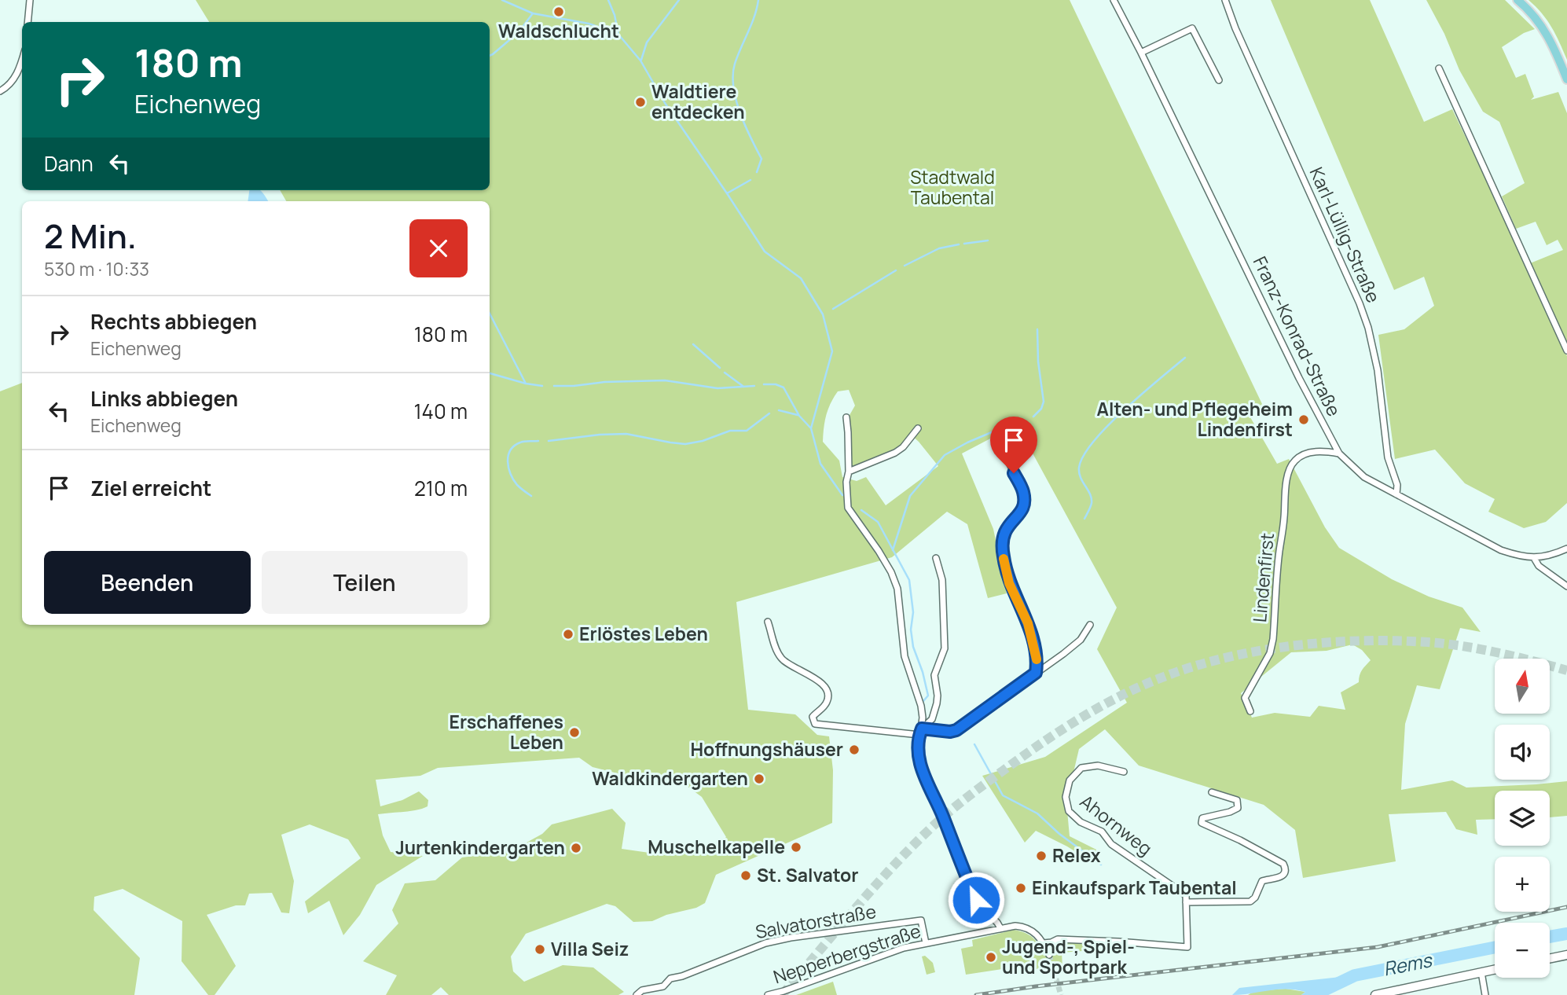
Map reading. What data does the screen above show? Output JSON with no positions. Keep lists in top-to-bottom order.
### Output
{
  "streets": {
    "street": [
      "Karl-Lüllig-Straße",
      "Franz-Konrad-Straße",
      "Lindenfirst",
      "Ahornweg",
      "Salvatorstraße",
      "Nepperbergstraße"
    ]
  },
  "crossings": [
    ["Karl-Lüllig-Straße", "Franz-Konrad-Straße"],
    ["Franz-Konrad-Straße", "Lindenfirst"],
    ["Salvatorstraße", "Nepperbergstraße"]
  ],
  "water": ["Rems"],
  "parks": ["Stadtwald Taubental"],
  "places": [
    "Waldschlucht",
    "Waldtiere entdecken",
    "Alten- und Pflegeheim Lindenfirst",
    "Erlöstes Leben",
    "Erschaffenes Leben",
    "Hoffnungshäuser",
    "Waldkindergarten",
    "Muschelkapelle",
    "Jurtenkindergarten",
    "Relex",
    "St. Salvator",
    "Einkaufspark Taubental",
    "Villa Seiz",
    "Jugend-, Spiel- und Sportpark"
  ],
  "north": "top",
  "page": {
    "turn": ["180 m", "Eichenweg"],
    "then": "Dann",
    "heading": ["2 Min.", "530 m · 10:33"],
    "list": [
      {
        "name": "Rechts abbiegen",
        "note": "Eichenweg",
        "value": "180 m"
      },
      {
        "name": "Links abbiegen",
        "note": "Eichenweg",
        "value": "140 m"
      },
      {
        "name": "Ziel erreicht",
        "value": "210 m"
      }
    ],
    "buttons": ["Beenden", "Teilen"],
    "map_buttons": ["+", "−"]
  }
}
